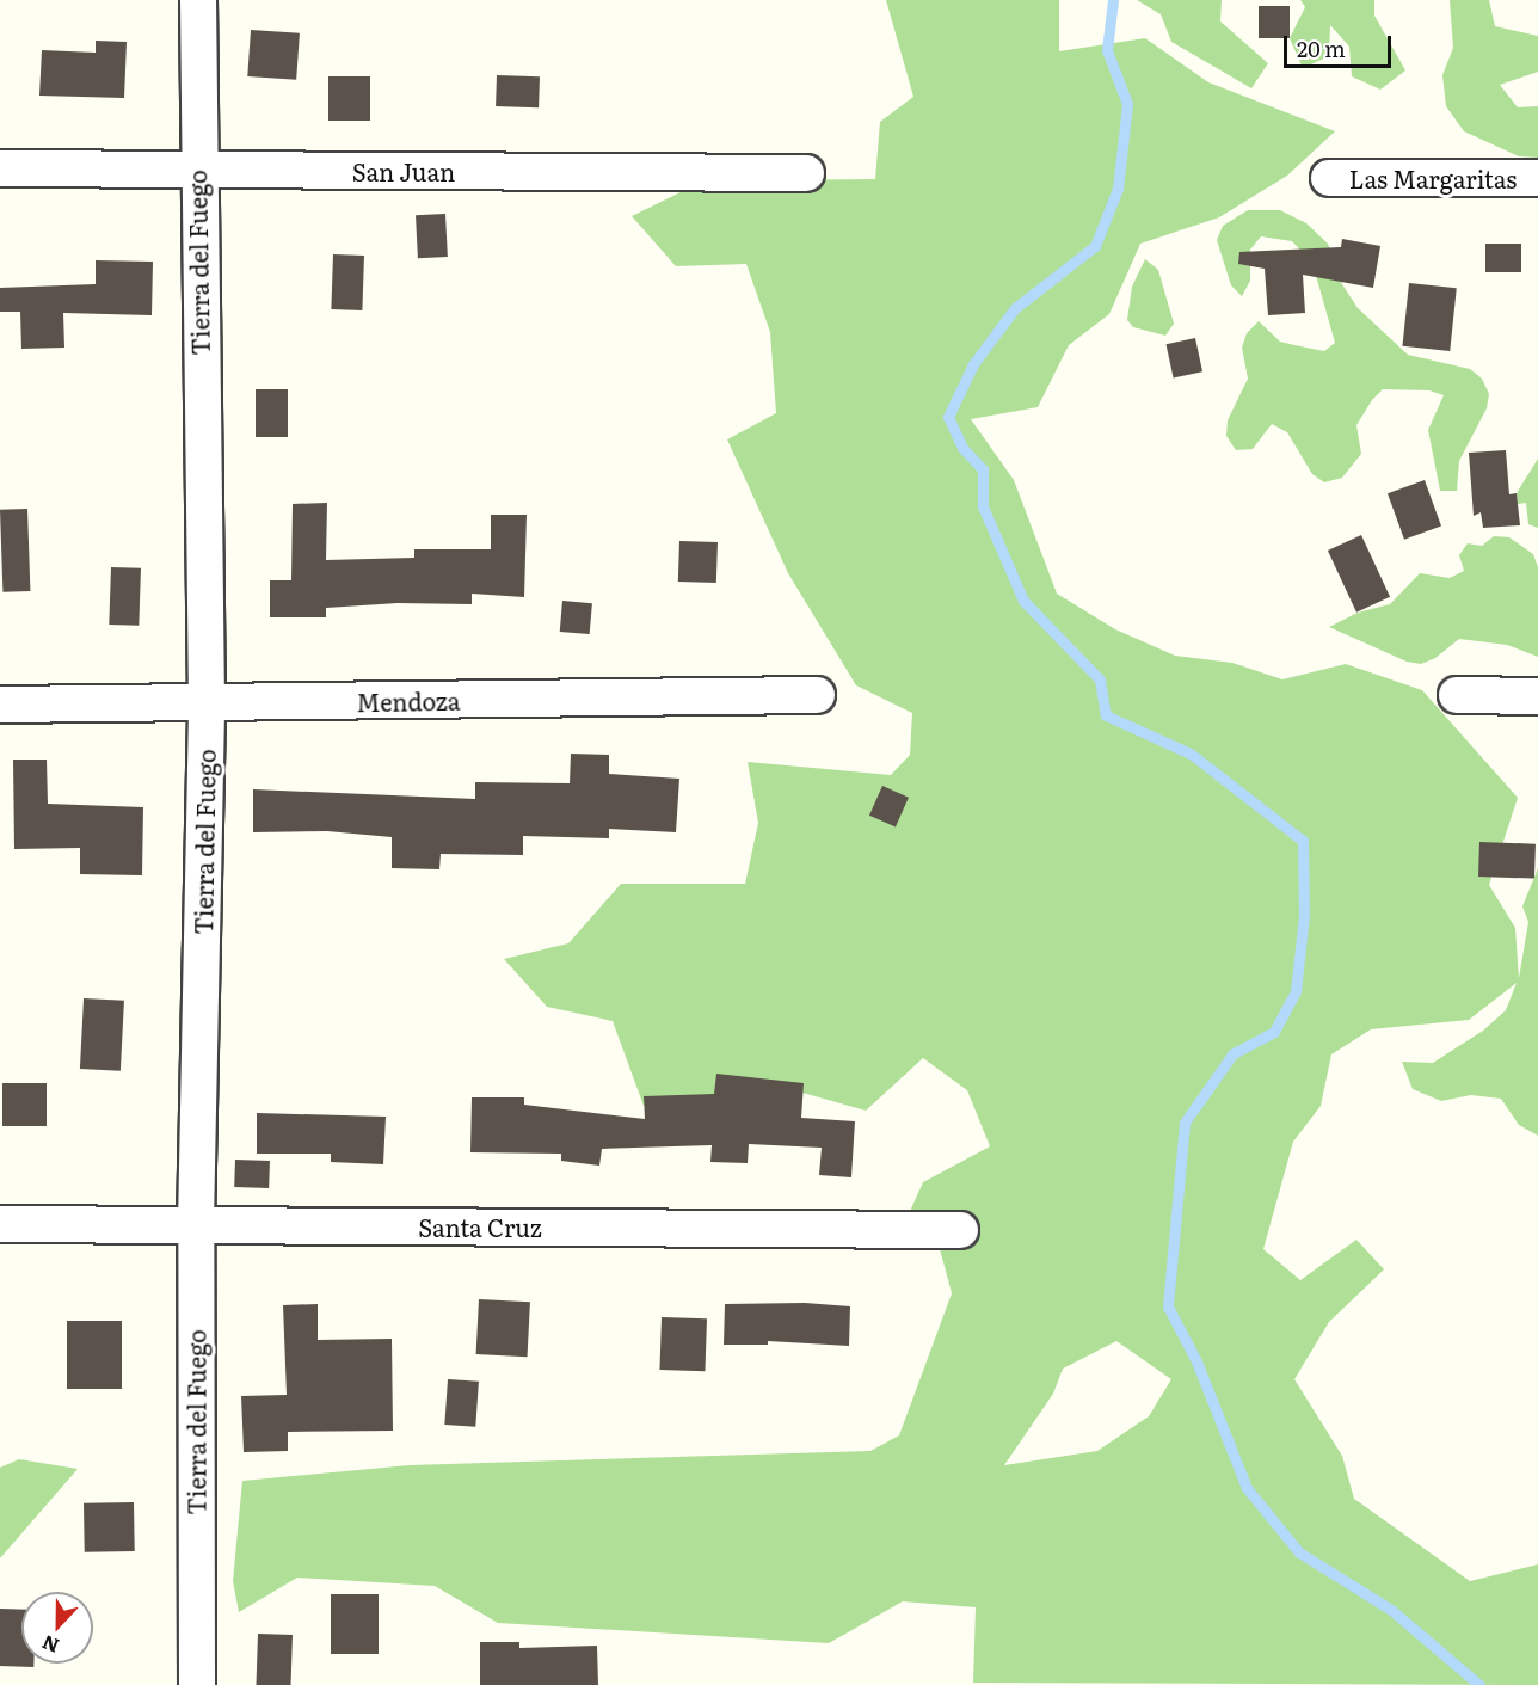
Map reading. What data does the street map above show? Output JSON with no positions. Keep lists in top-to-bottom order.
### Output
{
  "streets": {
    "street": [
      "San Juan",
      "Las Margaritas",
      "Tierra del Fuego",
      "Mendoza",
      "Santa Cruz"
    ]
  },
  "crossings": [
    ["San Juan", "Tierra del Fuego"],
    ["Tierra del Fuego", "Mendoza"],
    ["Tierra del Fuego", "Santa Cruz"]
  ],
  "scale_bar": "20 m",
  "north": "bottom"
}
